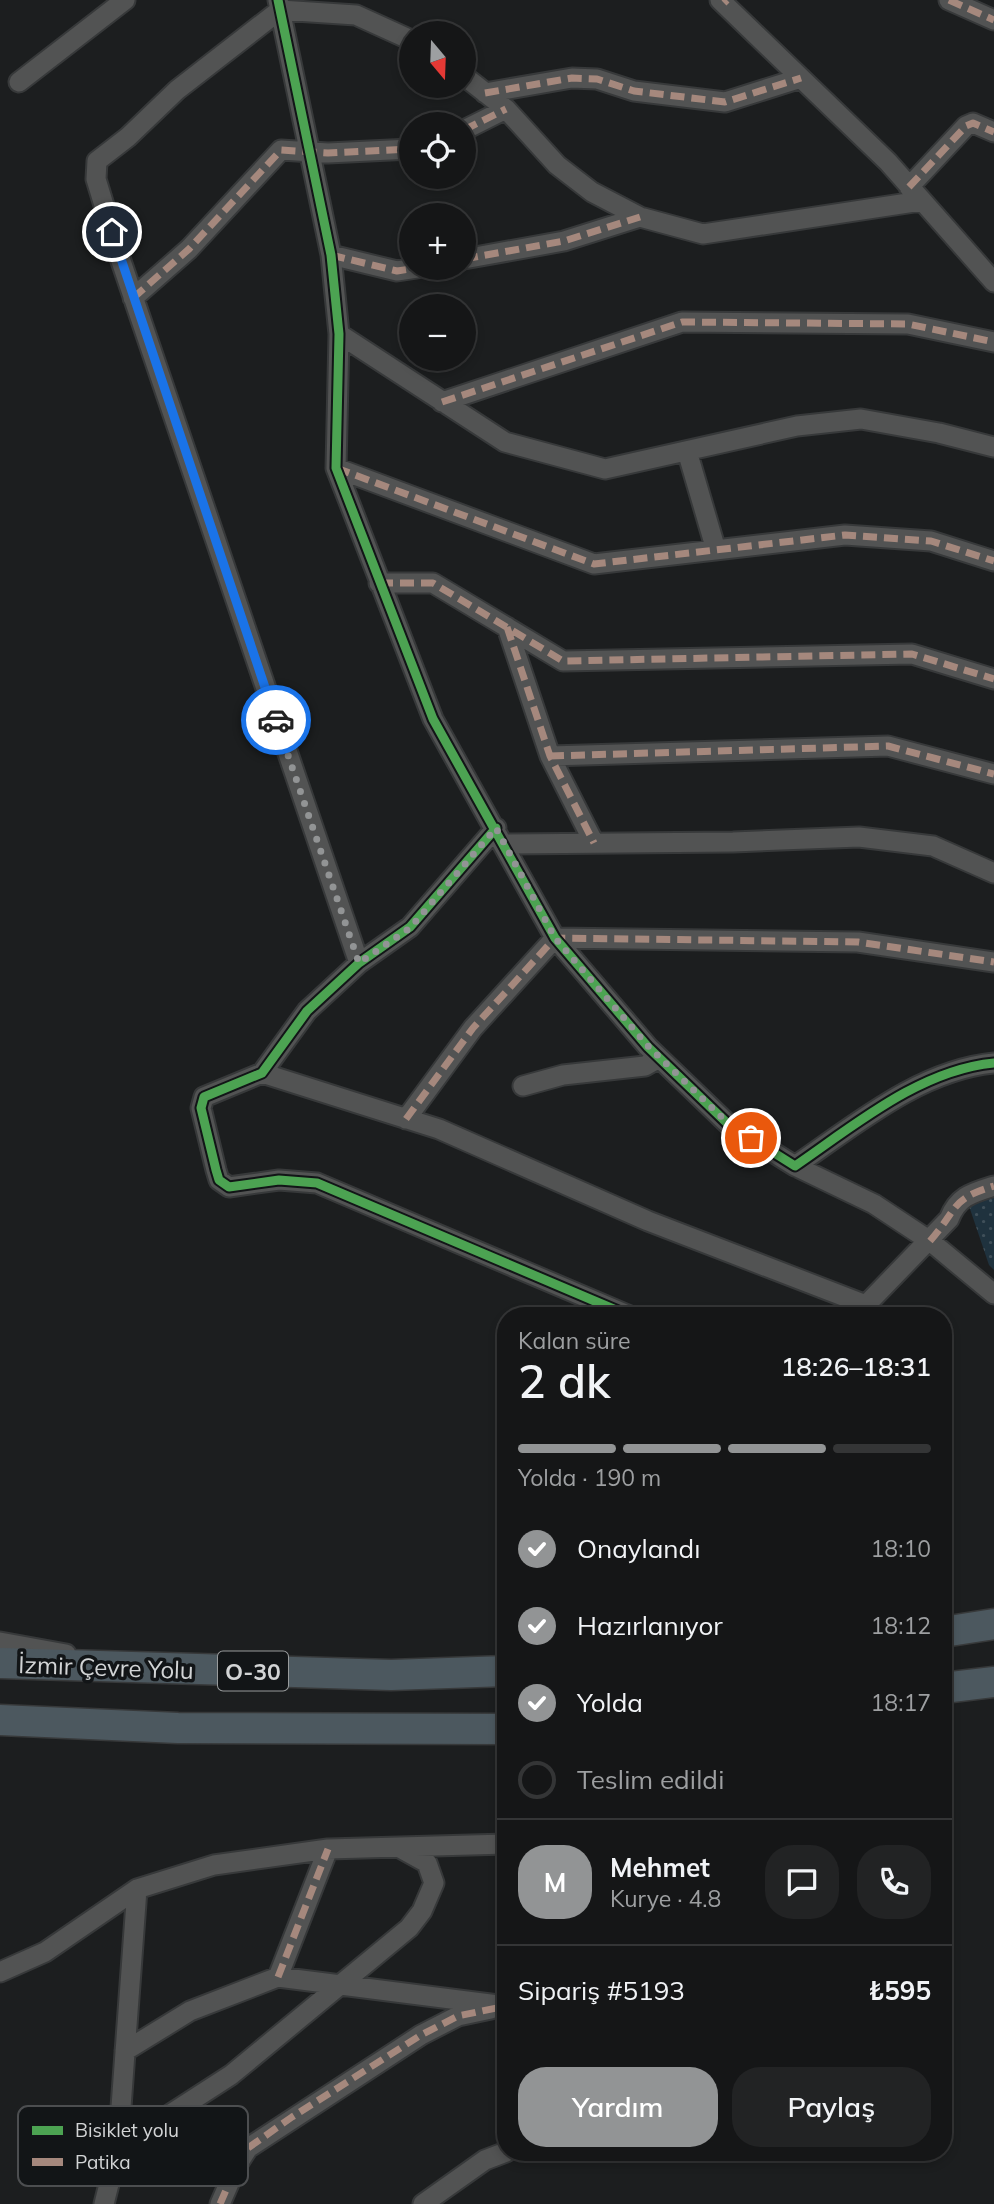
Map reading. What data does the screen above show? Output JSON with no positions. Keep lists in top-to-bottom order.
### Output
{
  "streets": {
    "highway": ["İzmir Çevre Yolu", "O-30"]
  },
  "legend": ["Bisiklet yolu", "Patika"],
  "north": "bottom",
  "page": {
    "map_buttons": ["+", "−"],
    "heading": ["2 dk", "Kalan süre", "18:26–18:31"],
    "panel": [
      "Mehmet",
      "Kurye · 4.8",
      "Sipariş #5193",
      "₺595"
    ],
    "bar": "Yolda · 190 m",
    "list": [
      ["Onaylandı", "18:10"],
      ["Hazırlanıyor", "18:12"],
      ["Yolda", "18:17"],
      "Teslim edildi"
    ],
    "round": "M",
    "buttons": ["Yardım", "Paylaş"]
  }
}
